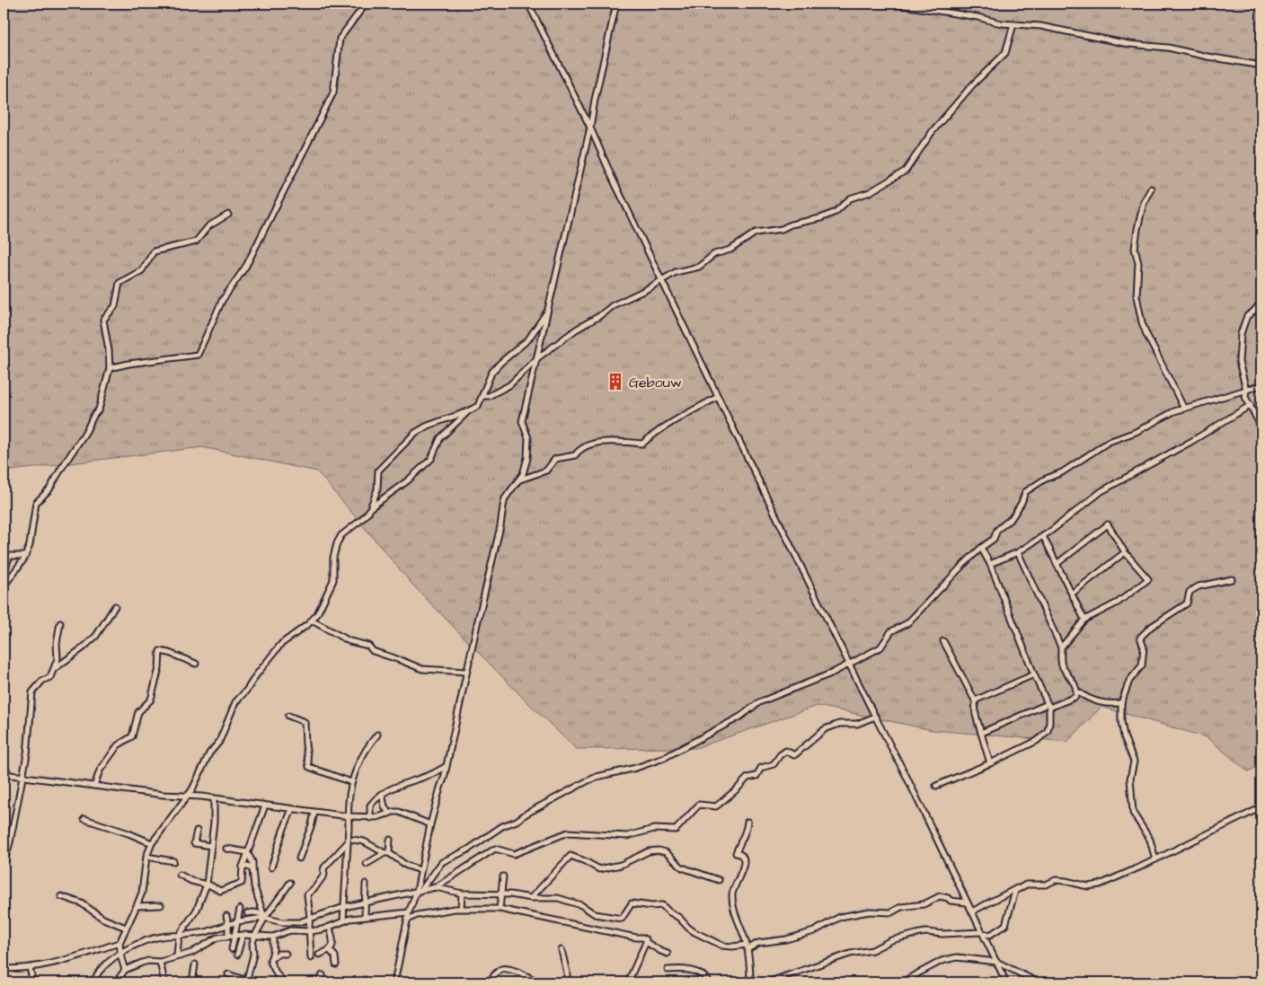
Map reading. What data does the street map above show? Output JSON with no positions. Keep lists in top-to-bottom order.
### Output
{
  "places": {
    "building": ["Gebouw"]
  }
}
